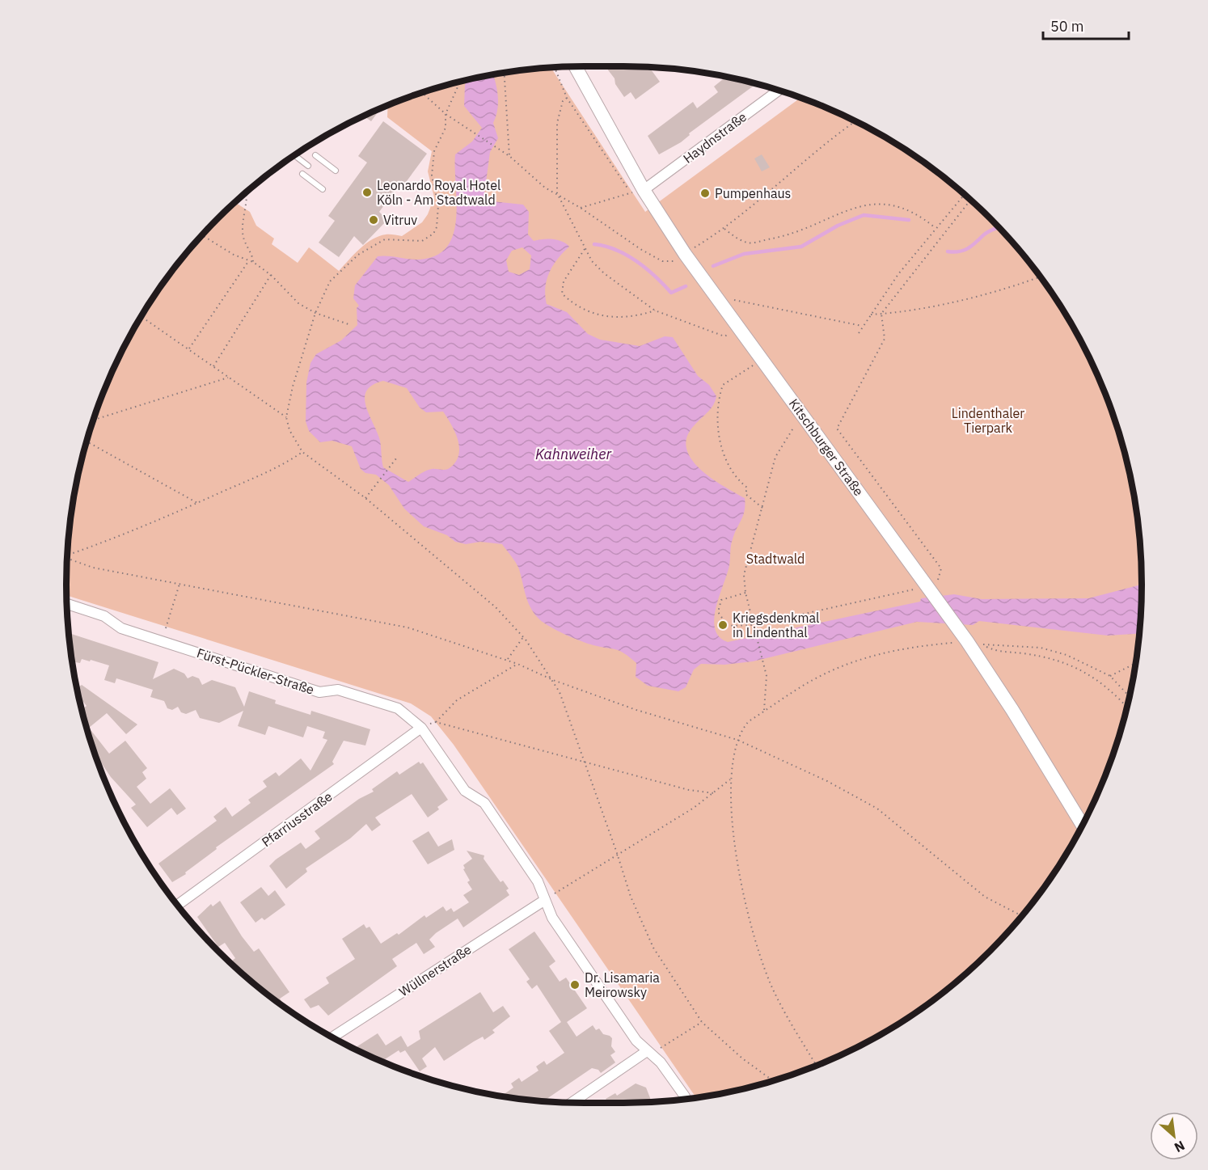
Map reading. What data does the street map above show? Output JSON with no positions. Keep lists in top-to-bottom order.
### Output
{
  "streets": {
    "street": [
      "Haydnstraße",
      "Kitschburger Straße",
      "Fürst-Pückler-Straße",
      "Pfarriusstraße",
      "Wüllnerstraße"
    ]
  },
  "crossings": [
    ["Haydnstraße", "Kitschburger Straße"],
    ["Fürst-Pückler-Straße", "Pfarriusstraße"],
    ["Fürst-Pückler-Straße", "Wüllnerstraße"]
  ],
  "water": ["Kahnweiher"],
  "parks": ["Lindenthaler Tierpark", "Stadtwald"],
  "places": [
    "Leonardo Royal Hotel Köln - Am Stadtwald",
    "Pumpenhaus",
    "Vitruv",
    "Kriegsdenkmal in Lindenthal",
    "Dr. Lisamaria Meirowsky"
  ],
  "scale_bar": "50 m",
  "north": "bottom right"
}
